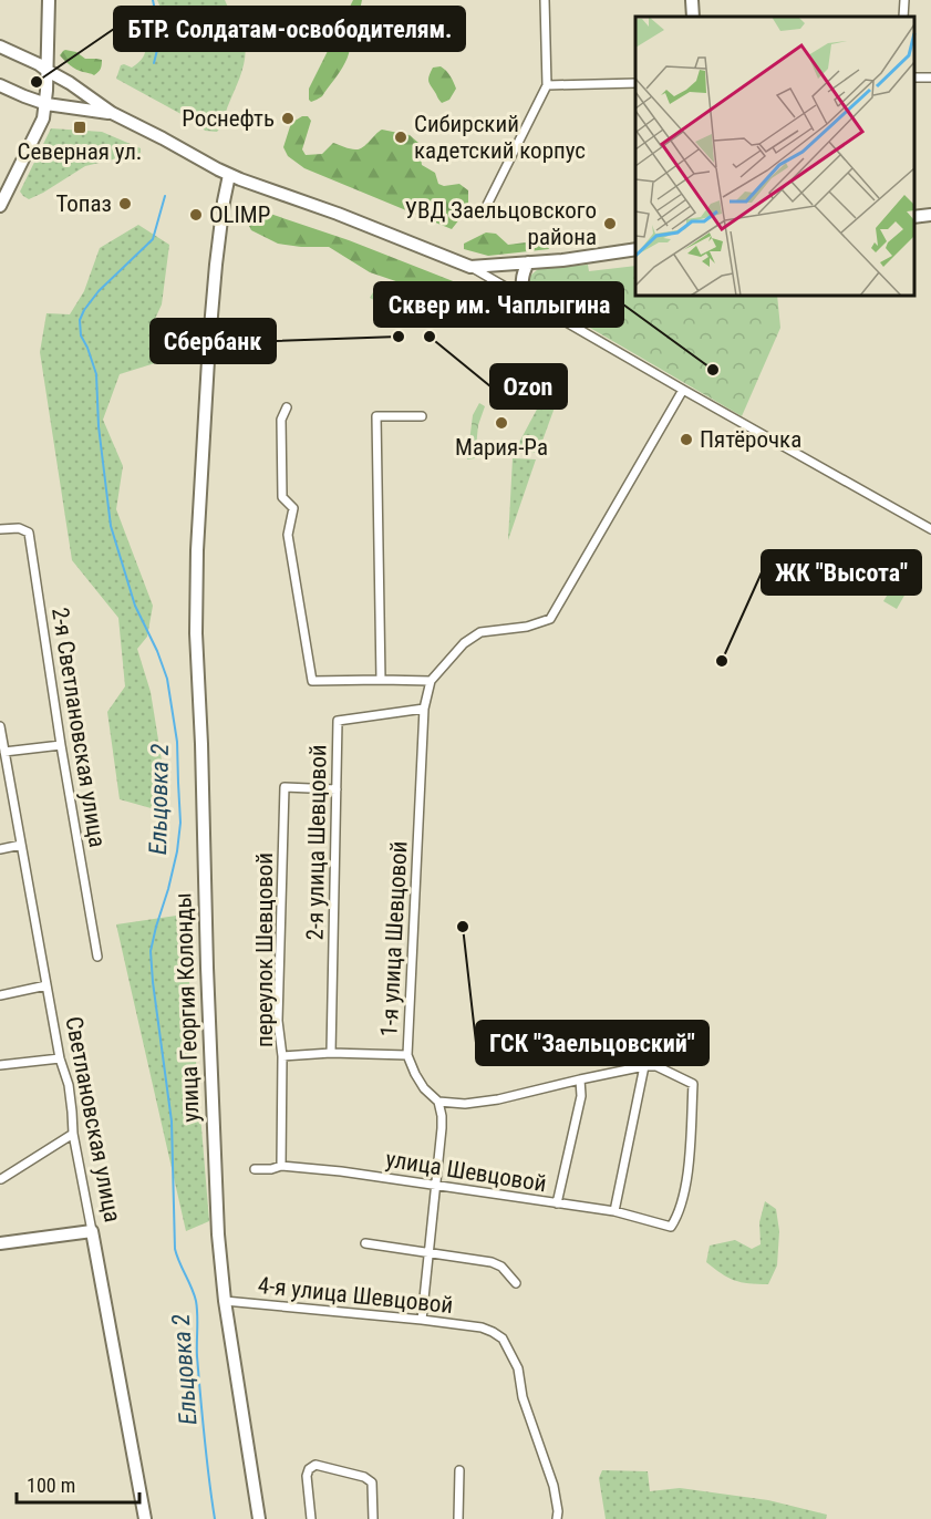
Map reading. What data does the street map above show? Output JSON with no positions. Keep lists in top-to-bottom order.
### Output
{
  "streets": {
    "main road": ["улица Георгия Колонды", "Светлановская улица"],
    "street": [
      "2-я Светлановская улица",
      "2-я улица Шевцовой",
      "1-я улица Шевцовой",
      "переулок Шевцовой",
      "улица Шевцовой",
      "4-я улица Шевцовой"
    ]
  },
  "crossings": [
    ["2-я улица Шевцовой", "1-я улица Шевцовой"],
    ["2-я улица Шевцовой", "переулок Шевцовой"],
    ["переулок Шевцовой", "улица Шевцовой"],
    ["улица Георгия Колонды", "4-я улица Шевцовой"]
  ],
  "water": ["Ельцовка 2"],
  "places": {
    "other": [
      "БТР. Солдатам-освободителям.",
      "Роснефть",
      "Сибирский кадетский корпус",
      "Топаз",
      "OLIMP",
      "УВД Заельцовского района",
      "Сбербанк",
      "Ozon",
      "Сквер им. Чаплыгина",
      "Мария-Ра",
      "Пятёрочка",
      "ЖК \"Высота\"",
      "ГСК \"Заельцовский\""
    ],
    "transit": ["Северная ул."]
  },
  "scale_bar": "100 m"
}
